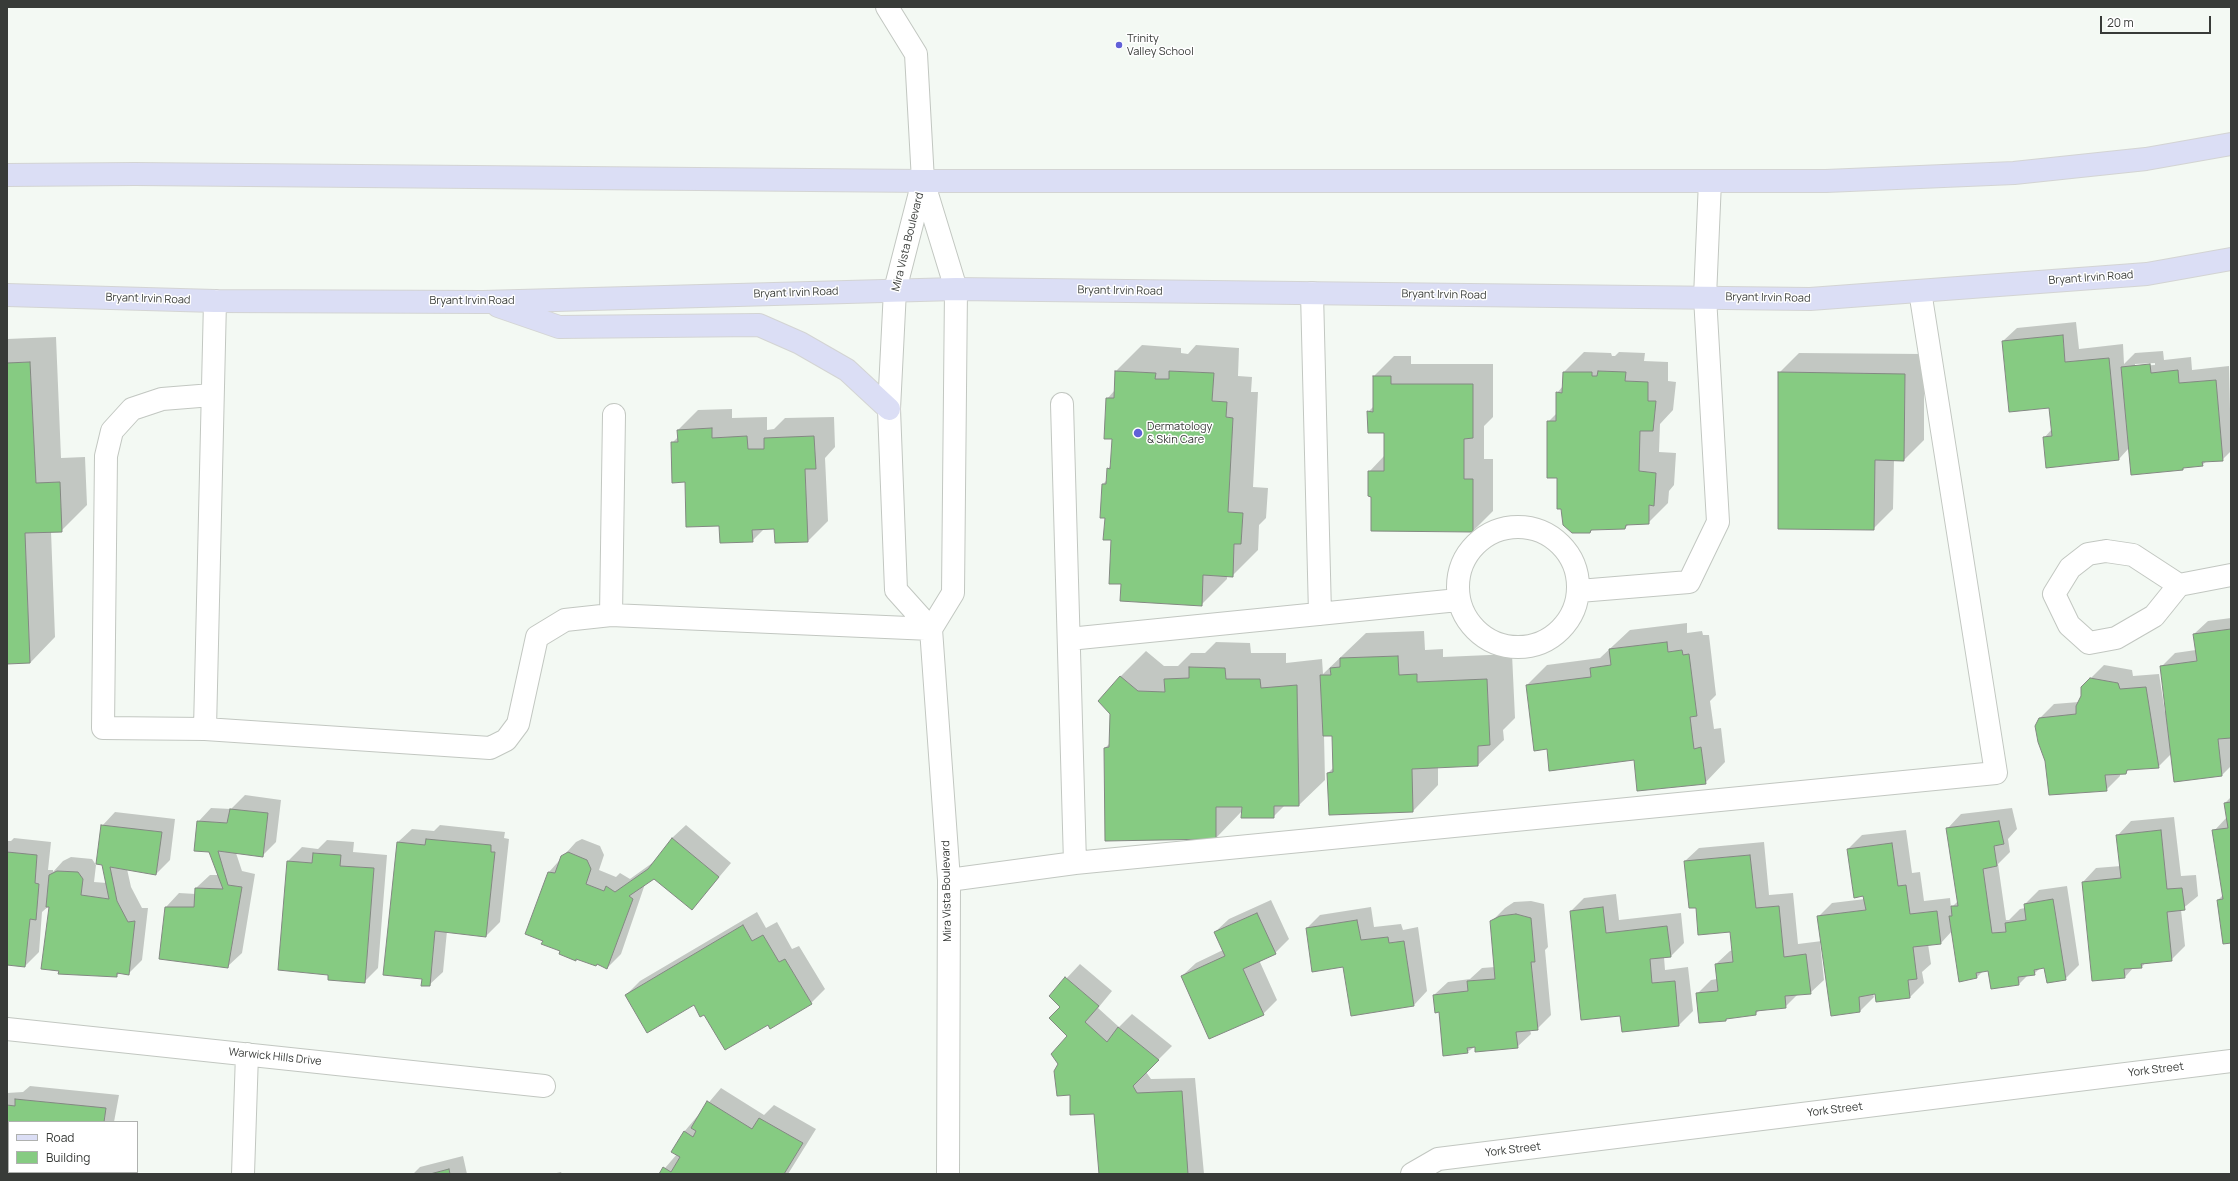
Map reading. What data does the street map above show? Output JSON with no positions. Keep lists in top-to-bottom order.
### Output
{
  "streets": {
    "main road": ["Bryant Irvin Road"],
    "street": ["Mira Vista Boulevard", "Warwick Hills Drive", "York Street"]
  },
  "crossings": [
    ["Mira Vista Boulevard", "Bryant Irvin Road"]
  ],
  "places": ["Trinity Valley School", "Dermatology & Skin Care"],
  "legend": ["Road", "Building"],
  "scale_bar": "20 m"
}
